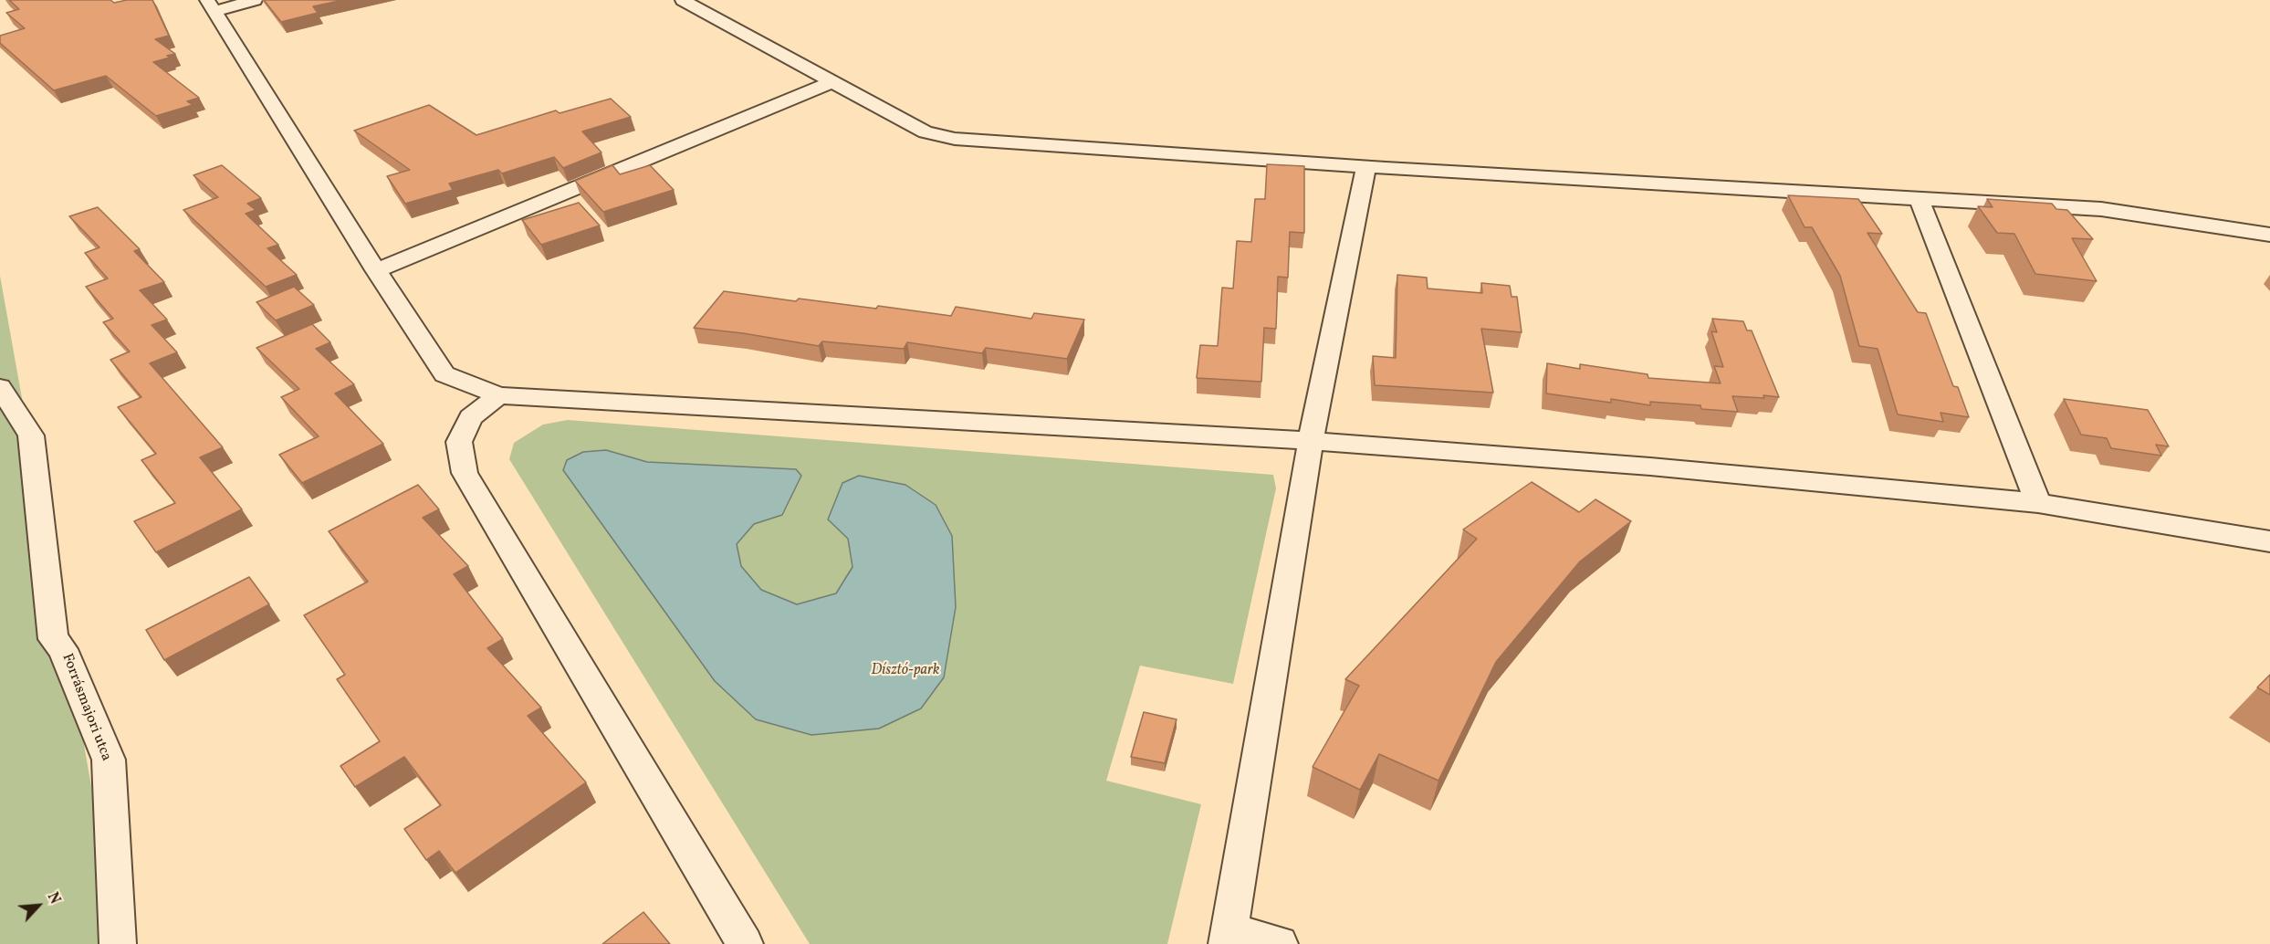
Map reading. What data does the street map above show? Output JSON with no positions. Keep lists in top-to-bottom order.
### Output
{
  "streets": {
    "street": ["Forrásmajori utca"]
  },
  "parks": ["Dísztó-park"],
  "north": "top right"
}
